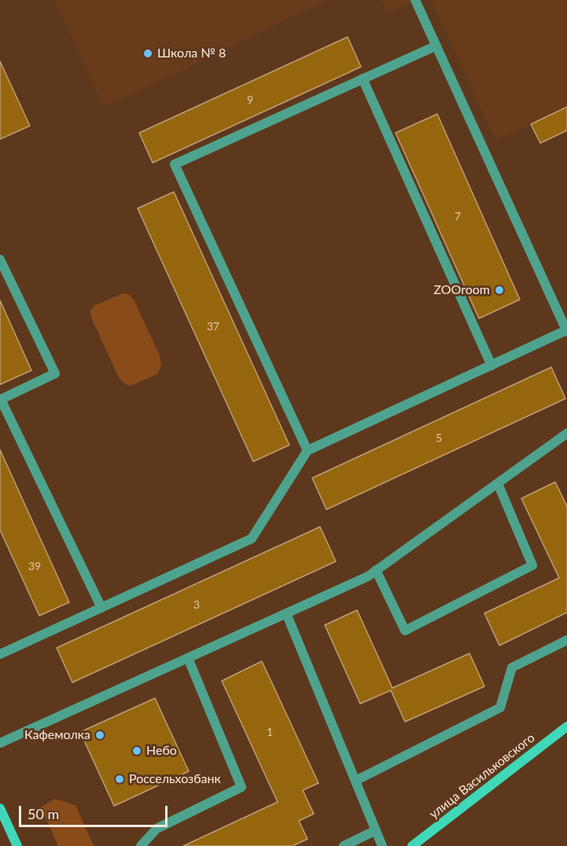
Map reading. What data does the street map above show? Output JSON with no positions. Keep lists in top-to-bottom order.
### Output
{
  "streets": {
    "street": ["улица Васильковского"]
  },
  "places": [
    "Школа № 8",
    "ZOOroom",
    "Кафемолка",
    "Небо",
    "Россельхозбанк"
  ],
  "house_numbers": [
    "9",
    "7",
    "37",
    "5",
    "39",
    "3",
    "1"
  ],
  "scale_bar": "50 m"
}
